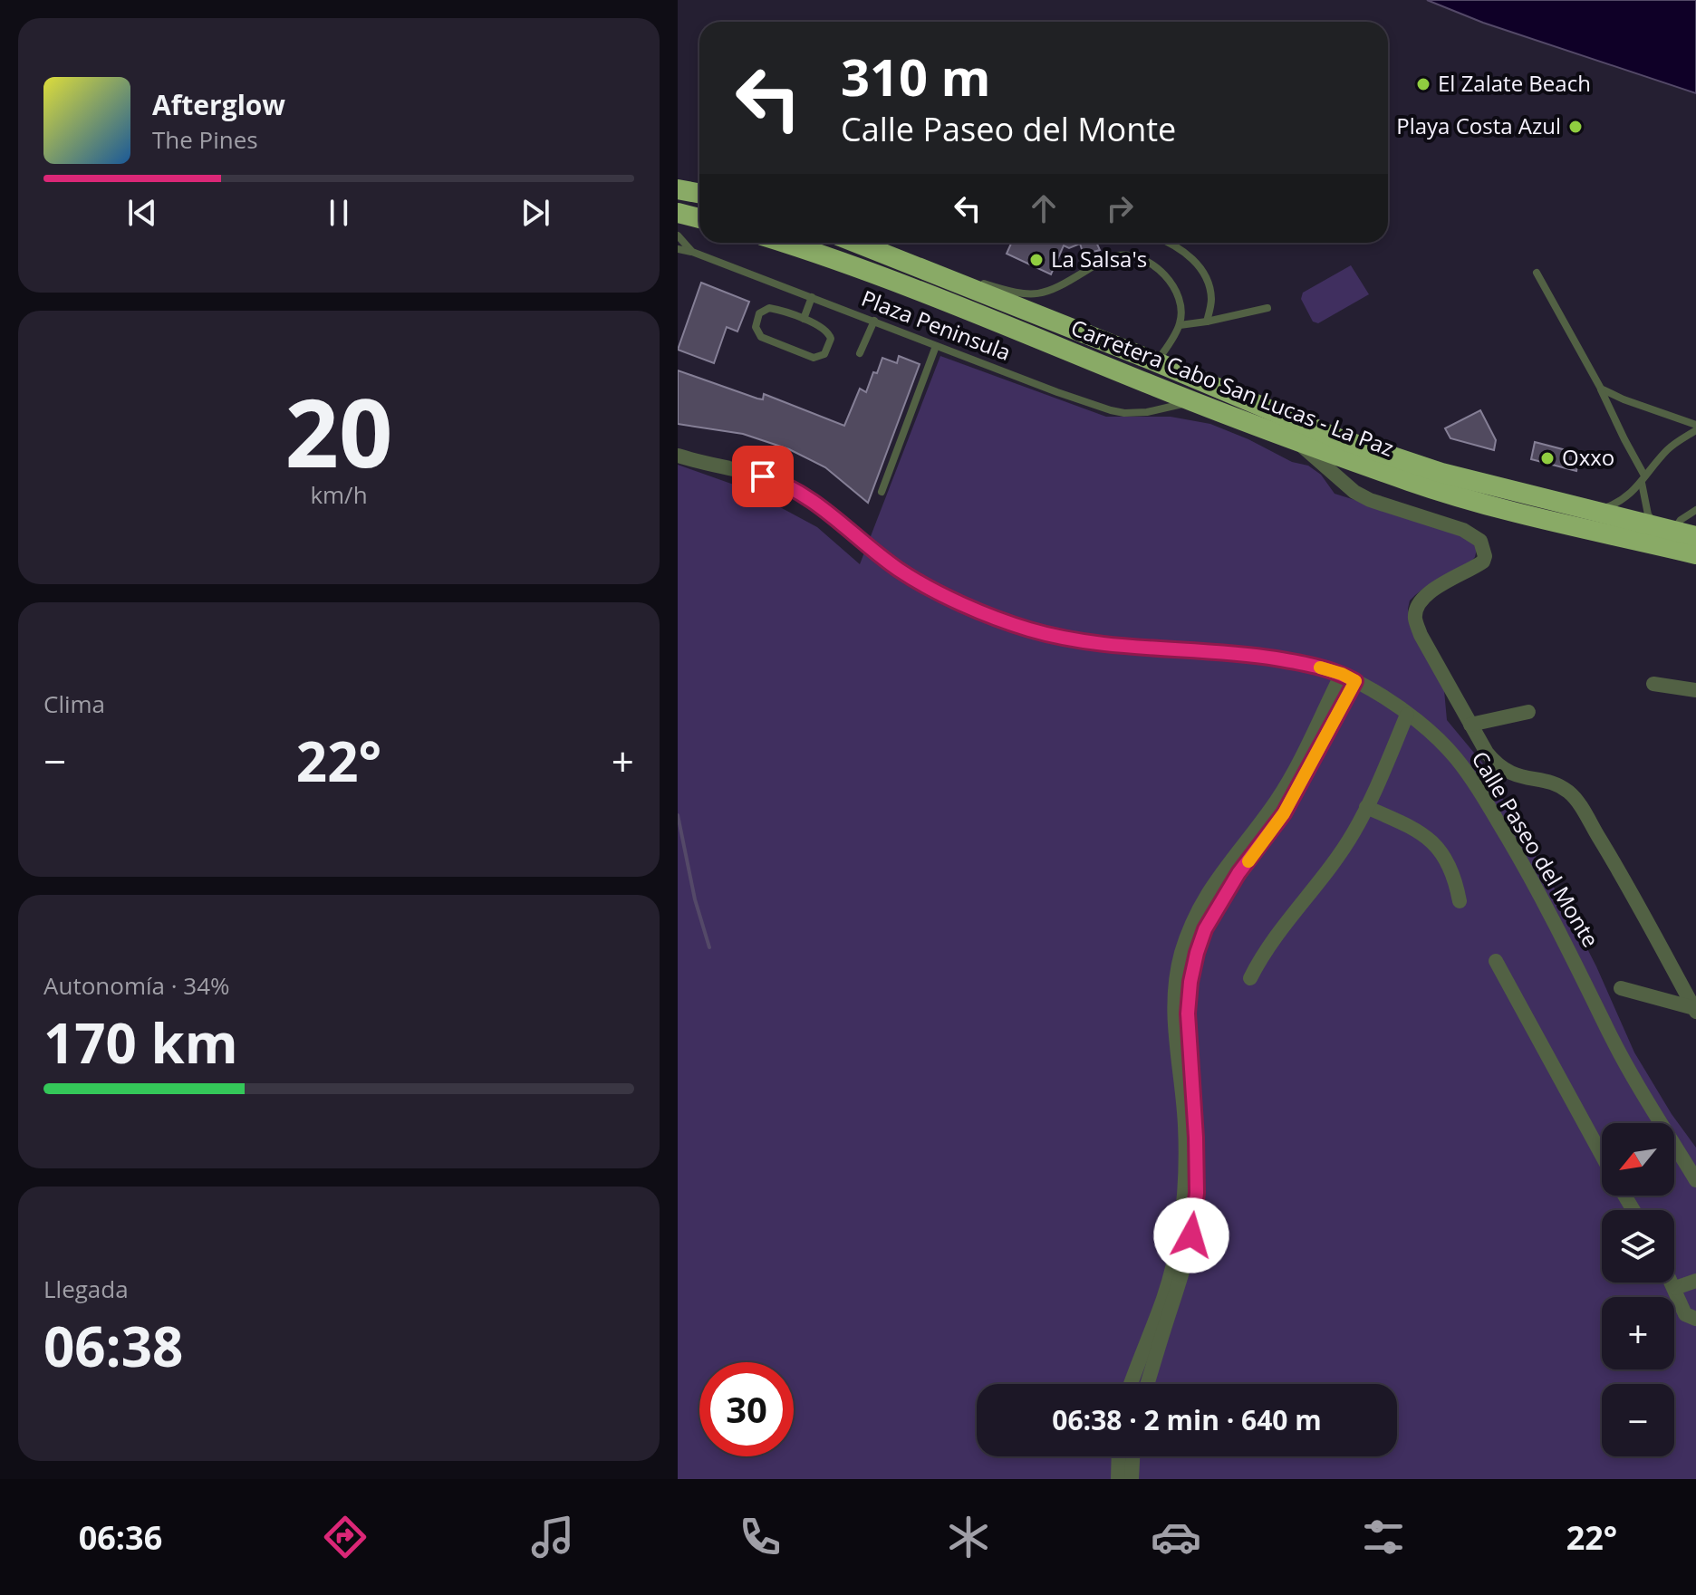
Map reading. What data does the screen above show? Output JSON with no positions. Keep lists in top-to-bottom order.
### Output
{
  "streets": {
    "highway": ["Carretera Cabo San Lucas - La Paz"],
    "street": ["Calle Paseo del Monte"],
    "lane": ["Plaza Peninsula"]
  },
  "crossings": [
    ["Plaza Peninsula", "Carretera Cabo San Lucas - La Paz"]
  ],
  "places": [
    "El Zalate Beach",
    "Playa Costa Azul",
    "La Salsa's",
    "Oxxo"
  ],
  "north": "bottom left",
  "page": {
    "turn": ["310 m", "Calle Paseo del Monte"],
    "song": ["Afterglow", "The Pines"],
    "tile": [
      ["20", "km/h"],
      "Clima",
      ["Autonomía · 34%", "170 km"],
      ["Llegada", "06:38"]
    ],
    "heat": ["−", "22°", "+"],
    "map_buttons": ["+", "−"],
    "limit": "30",
    "trip": "06:38 · 2 min · 640 m",
    "tabs": ["06:36", "22°"]
  }
}
